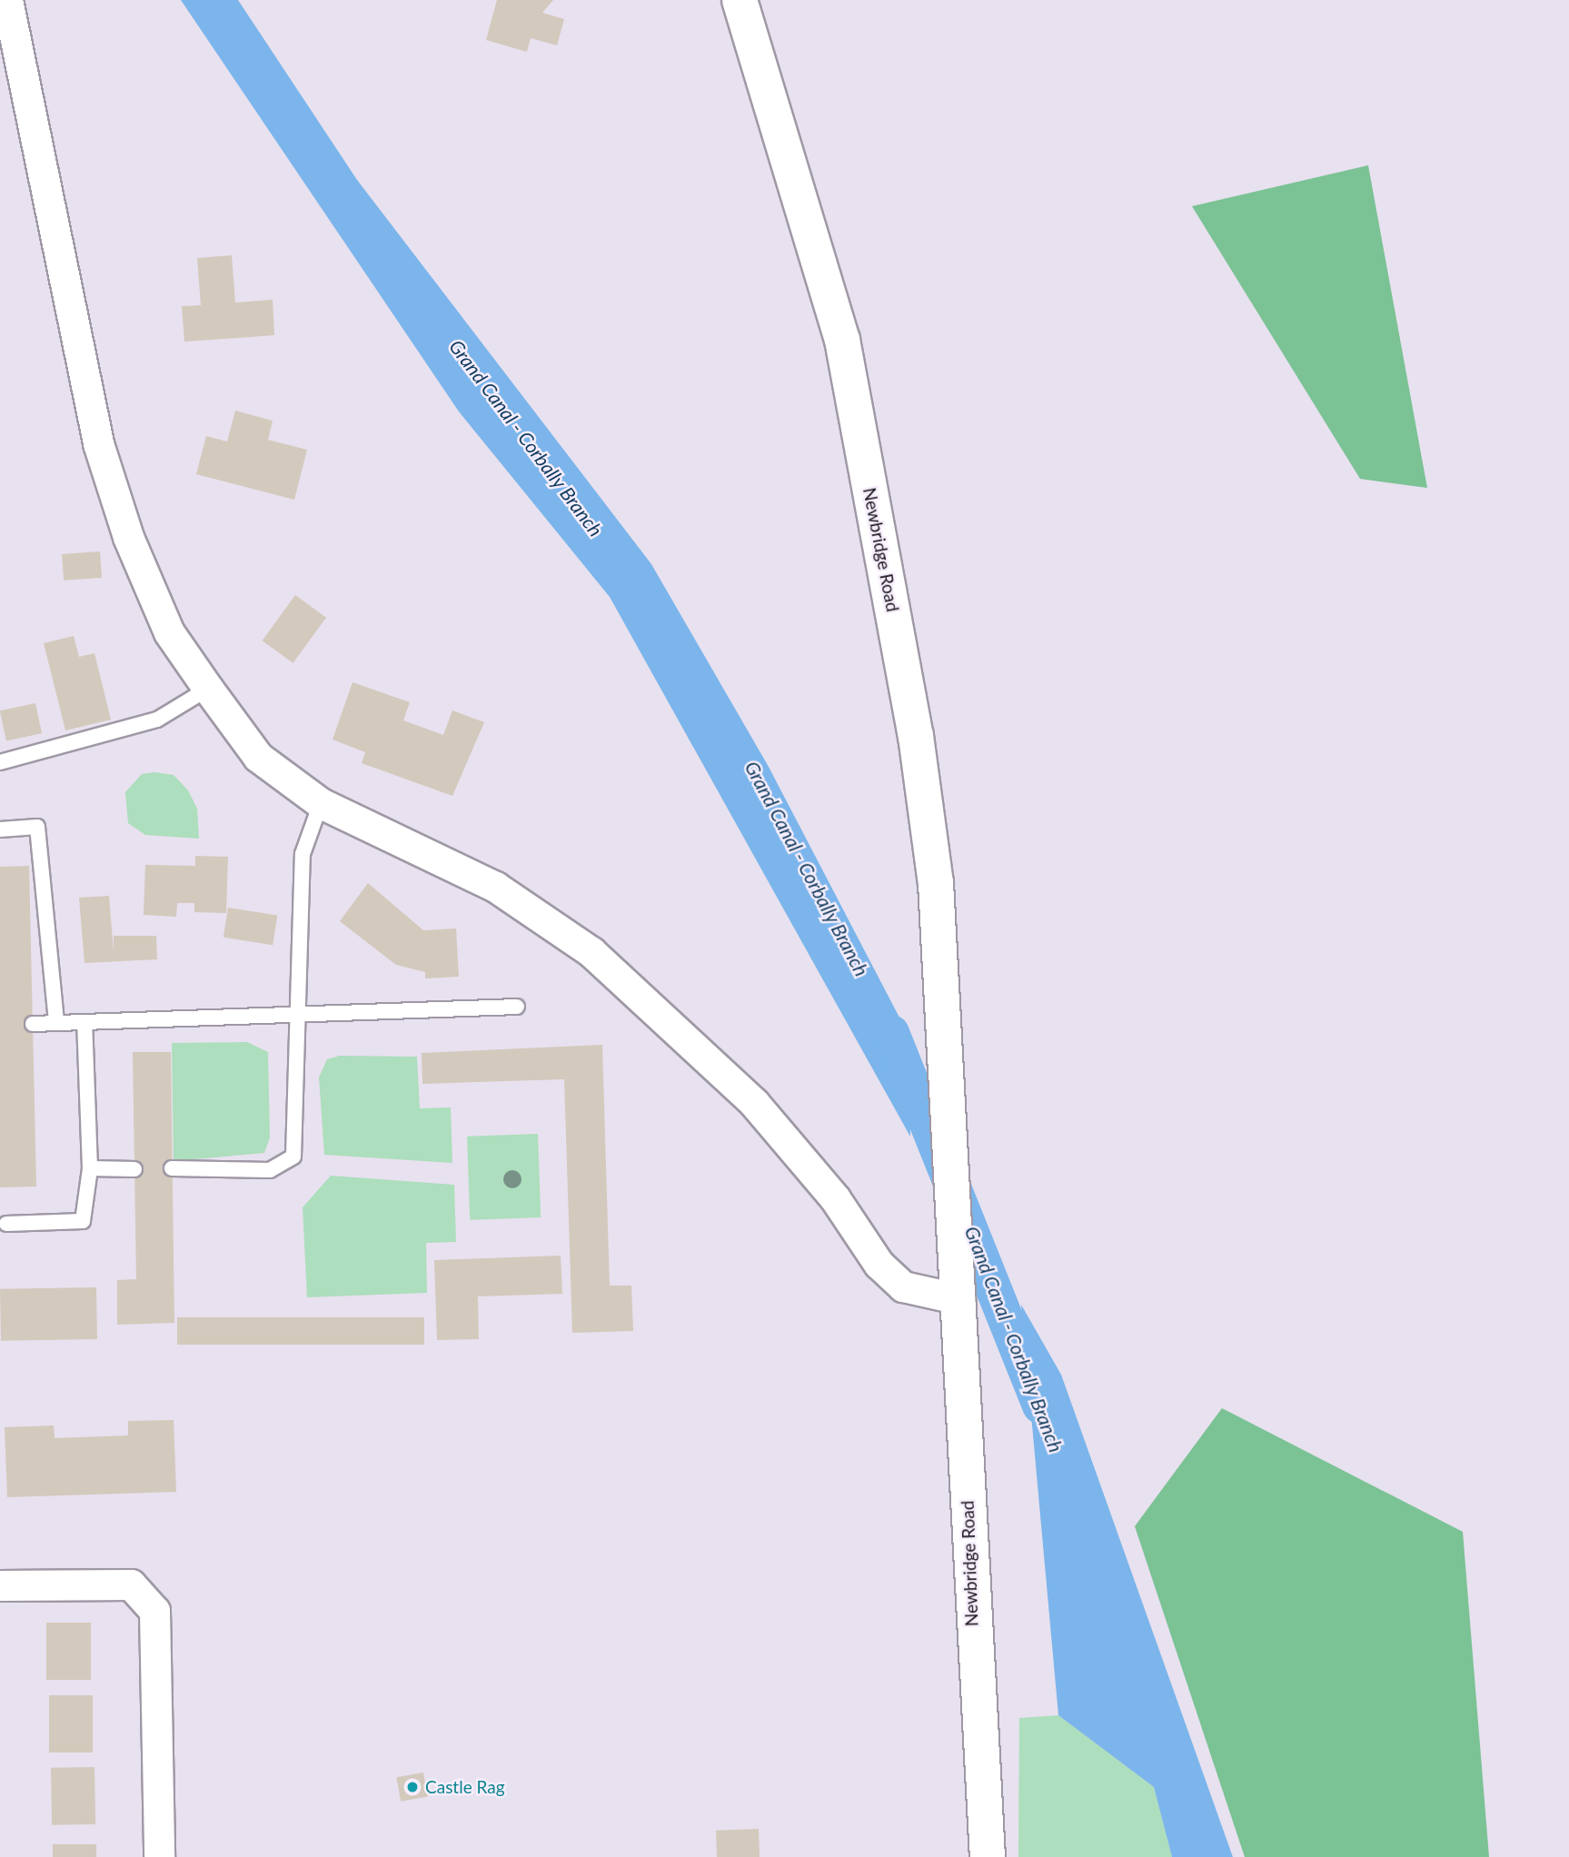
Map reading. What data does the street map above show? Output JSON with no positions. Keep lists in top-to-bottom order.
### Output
{
  "streets": {
    "main road": ["Newbridge Road"]
  },
  "water": ["Grand Canal - Corbally Branch"],
  "places": ["Castle Rag"]
}
